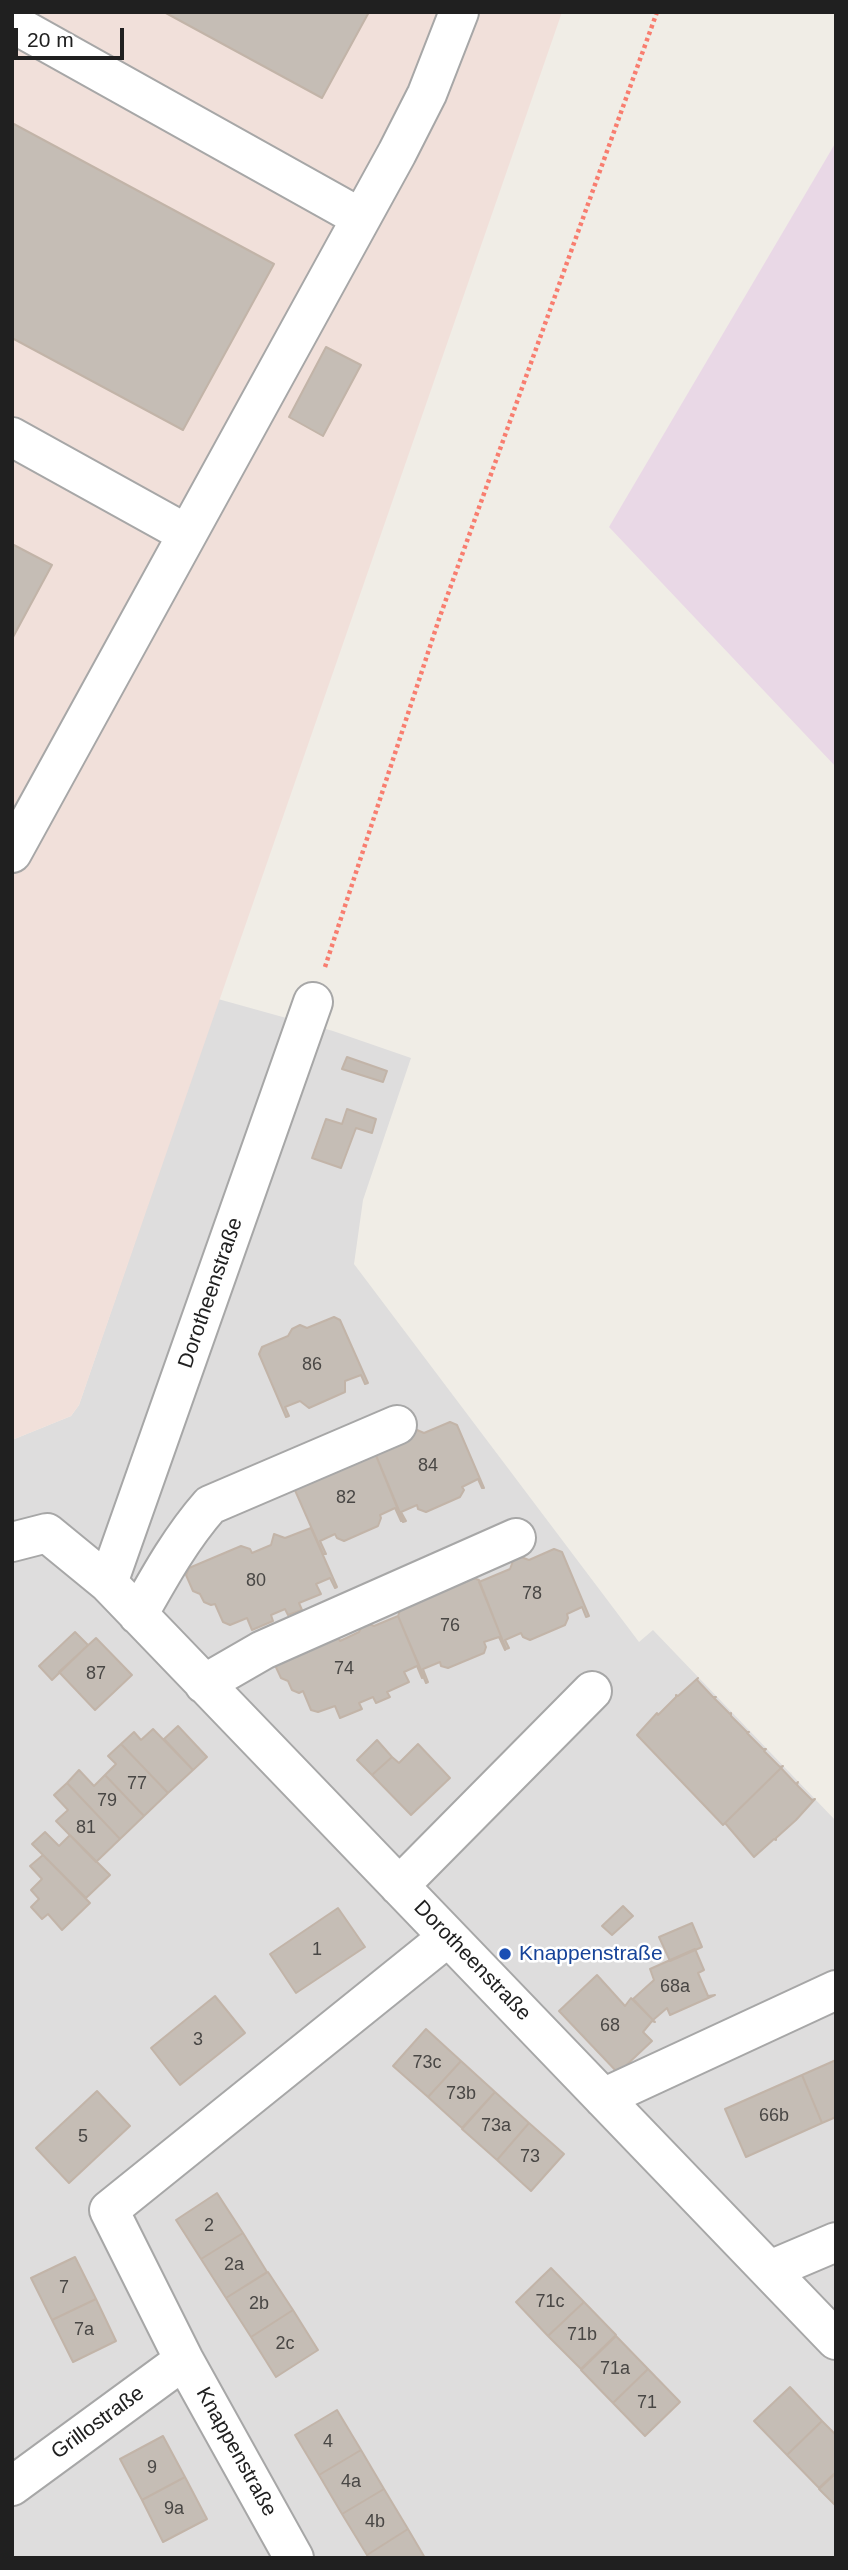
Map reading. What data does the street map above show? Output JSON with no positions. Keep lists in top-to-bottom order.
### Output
{
  "streets": {
    "street": ["Dorotheenstraße", "Grillostraße", "Knappenstraße"]
  },
  "crossings": [
    ["Dorotheenstraße", "Knappenstraße"],
    ["Grillostraße", "Knappenstraße"]
  ],
  "places": ["Knappenstraße"],
  "house_numbers": [
    "86",
    "84",
    "82",
    "80",
    "78",
    "76",
    "74",
    "87",
    "77",
    "79",
    "81",
    "1",
    "68a",
    "68",
    "3",
    "73c",
    "73b",
    "66b",
    "73a",
    "5",
    "73",
    "2",
    "2a",
    "7",
    "71c",
    "2b",
    "7a",
    "71b",
    "2c",
    "71a",
    "71",
    "4",
    "9",
    "4a",
    "9a",
    "4b"
  ],
  "scale_bar": "20 m"
}
